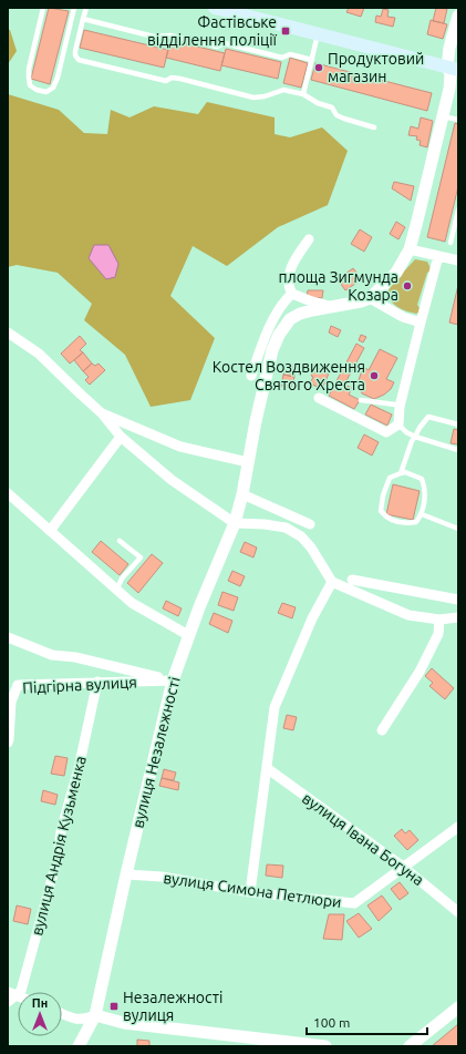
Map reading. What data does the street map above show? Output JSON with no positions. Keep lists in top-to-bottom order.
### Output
{
  "streets": {
    "street": [
      "Підгірна вулиця",
      "вулиця Незалежності",
      "вулиця Івана Богуна",
      "вулиця Андрія Кузьменка",
      "вулиця Симона Петлюри"
    ]
  },
  "crossings": [
    ["Підгірна вулиця", "вулиця Незалежності"],
    ["Підгірна вулиця", "вулиця Андрія Кузьменка"],
    ["вулиця Незалежності", "вулиця Симона Петлюри"],
    ["вулиця Івана Богуна", "вулиця Симона Петлюри"]
  ],
  "places": {
    "transit": ["Фастівське відділення поліції", "Незалежності вулиця"],
    "other": ["Продуктовий магазин", "площа Зигмунда Козара", "Костел Воздвиження Святого Хреста"]
  },
  "scale_bar": "100 m",
  "north": "top"
}
